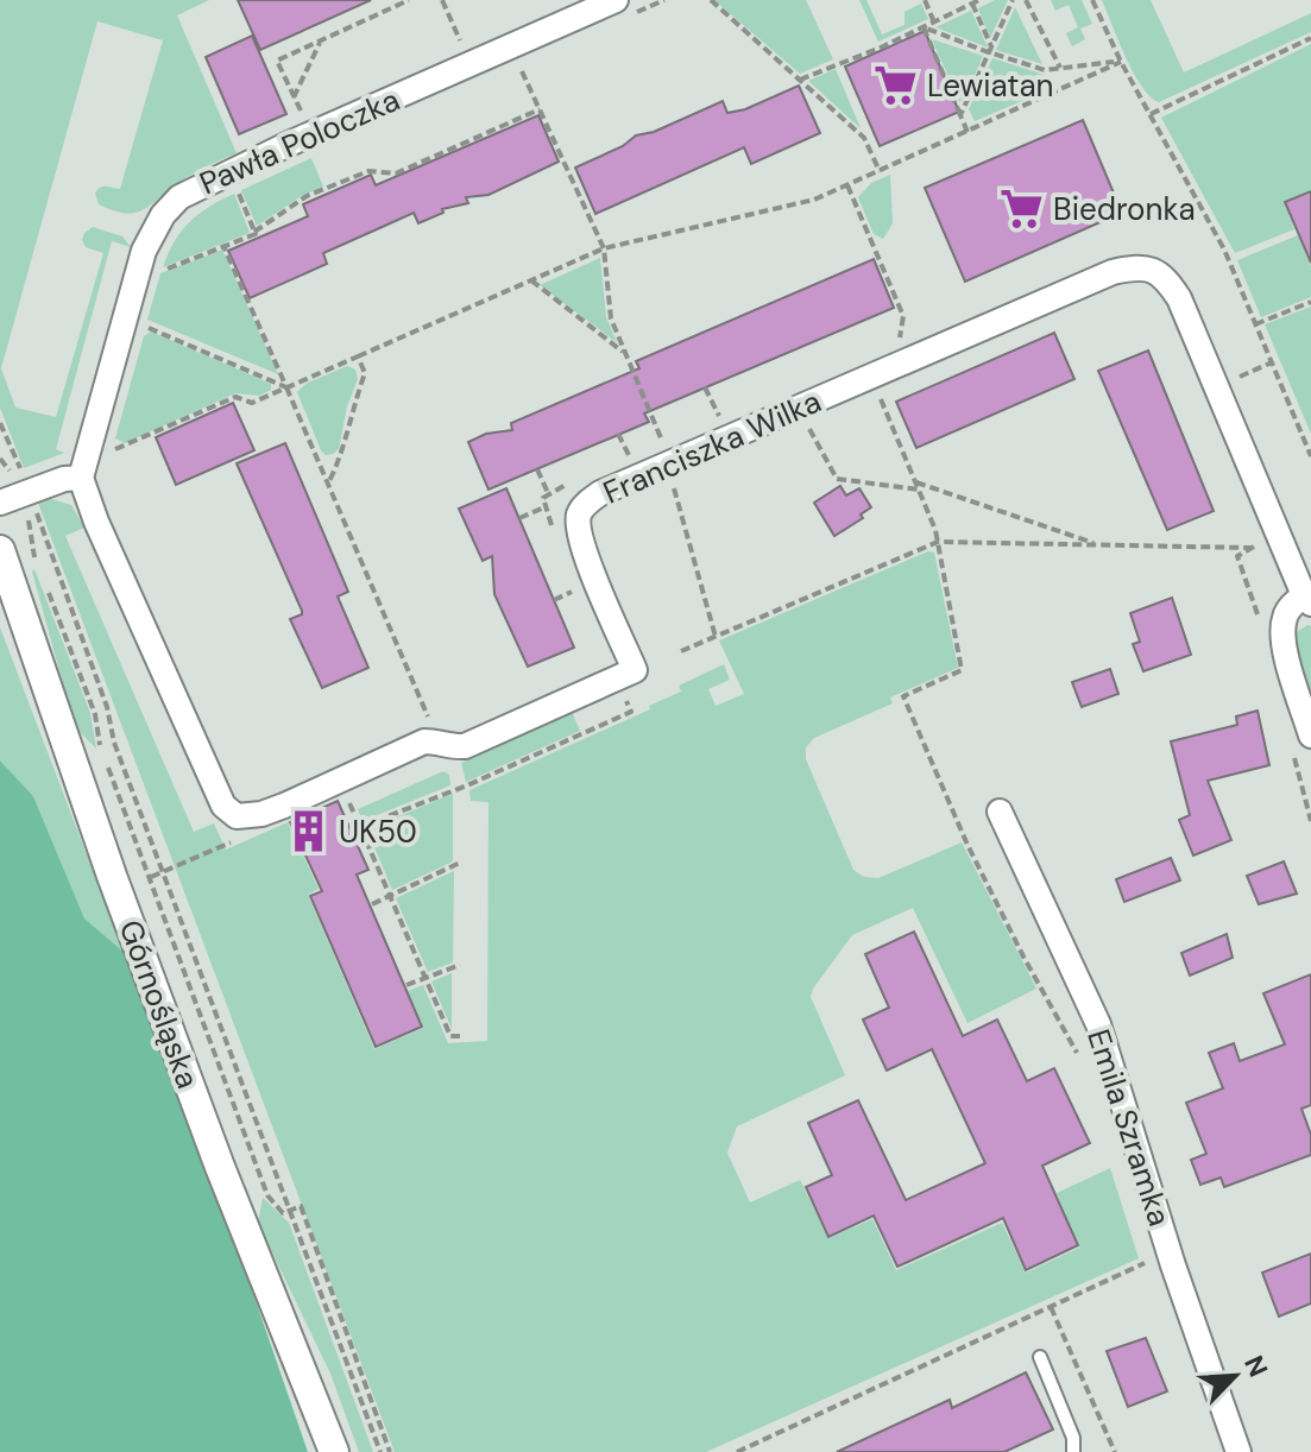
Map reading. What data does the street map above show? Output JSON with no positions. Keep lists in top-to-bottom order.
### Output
{
  "streets": {
    "street": [
      "Pawła Poloczka",
      "Franciszka Wilka",
      "Górnośląska",
      "Emila Szramka"
    ]
  },
  "crossings": [
    ["Pawła Poloczka", "Franciszka Wilka"]
  ],
  "places": {
    "supermarket": ["Lewiatan", "Biedronka"],
    "building": ["UK50"]
  },
  "north": "top right"
}
